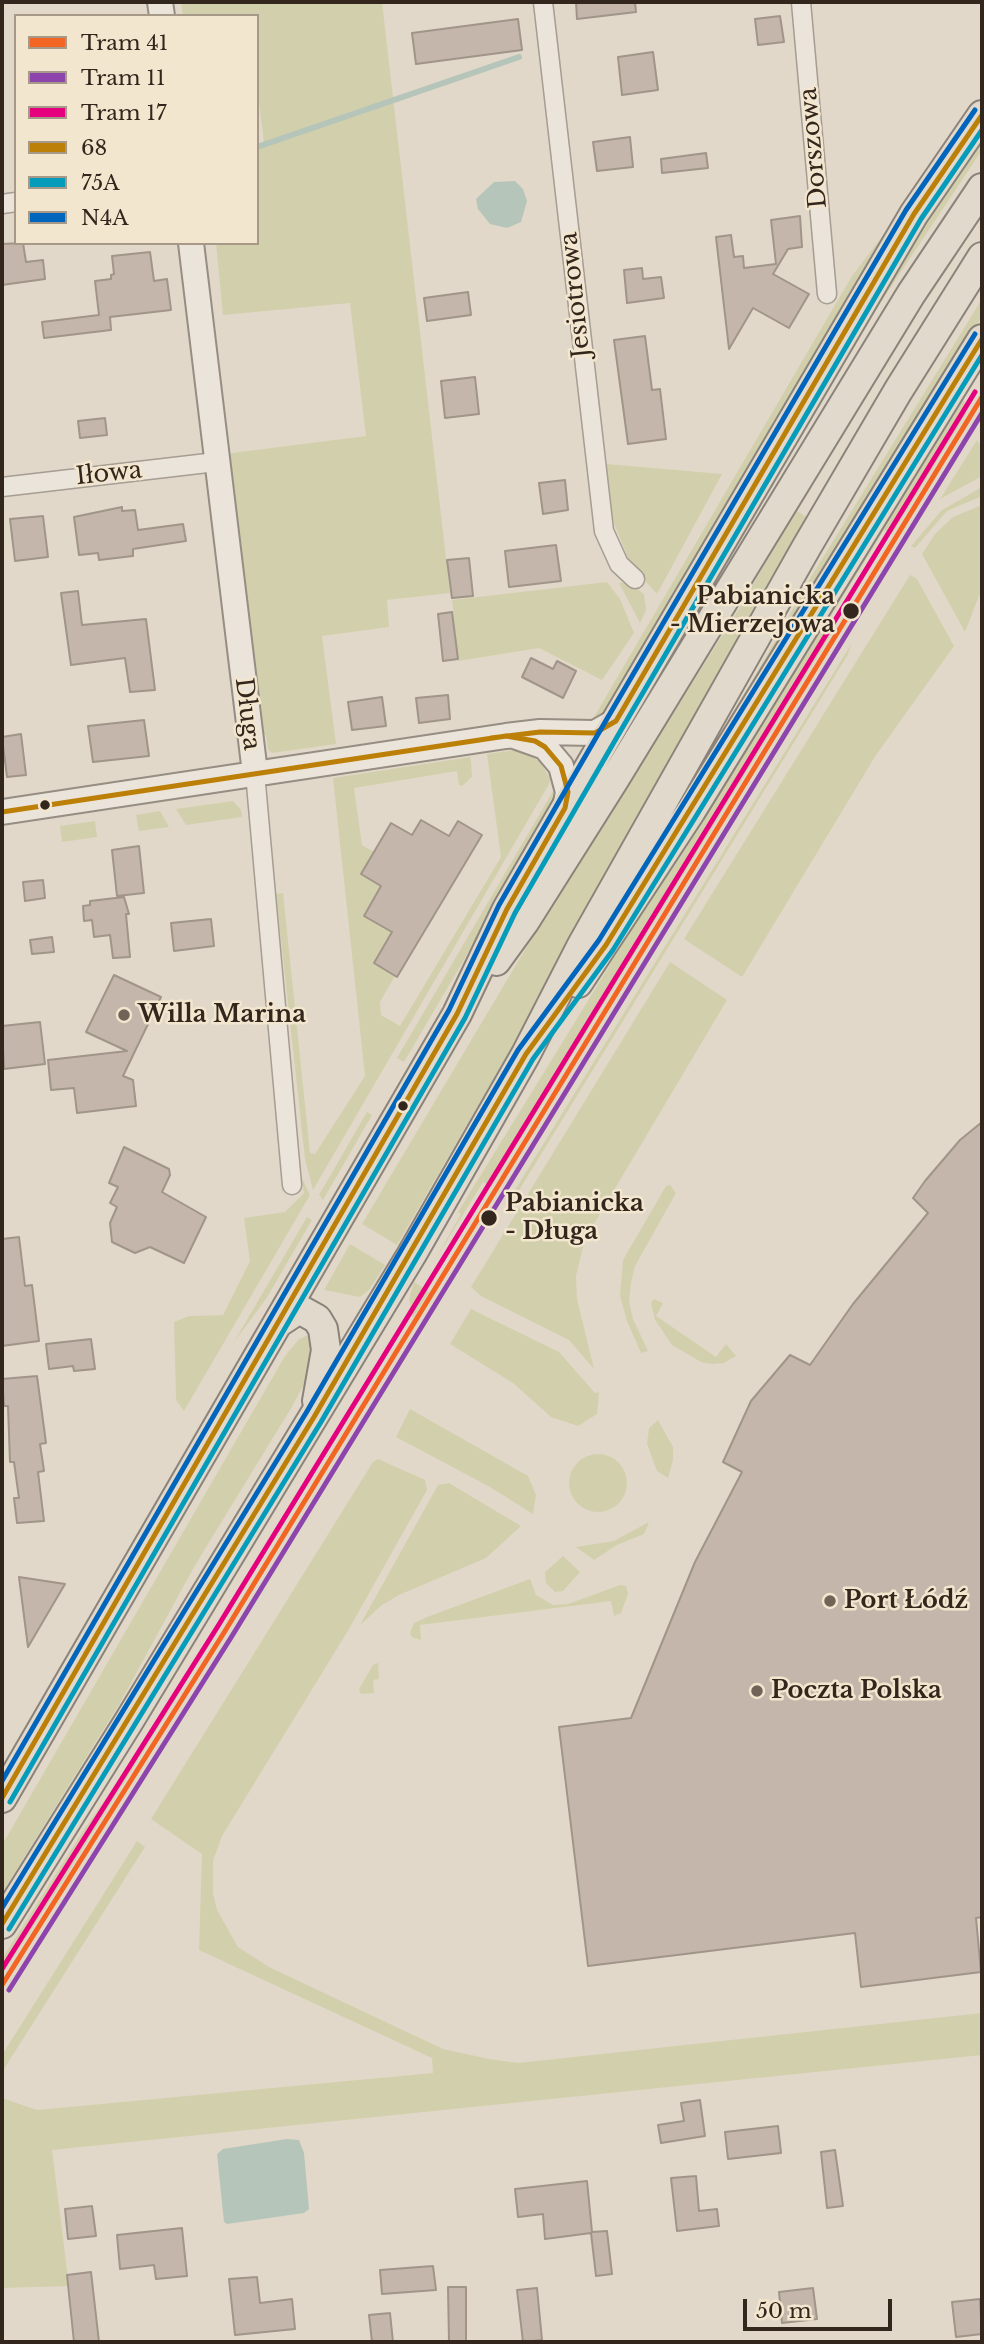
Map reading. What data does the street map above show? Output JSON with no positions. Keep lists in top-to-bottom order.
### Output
{
  "streets": {
    "street": [
      "Dorszowa",
      "Jesiotrowa",
      "Iłowa",
      "Długa"
    ]
  },
  "crossings": [
    ["Iłowa", "Długa"]
  ],
  "places": [
    "Pabianicka - Mierzejowa",
    "Willa Marina",
    "Pabianicka - Długa",
    "Port Łódź",
    "Poczta Polska"
  ],
  "lines": [
    "transit line N4A",
    "transit line 68",
    "transit line 75A",
    "tram line 17",
    "tram line 41",
    "tram line 11"
  ],
  "legend": [
    "Tram 41",
    "Tram 11",
    "Tram 17",
    "68",
    "75A",
    "N4A"
  ],
  "scale_bar": "50 m"
}
